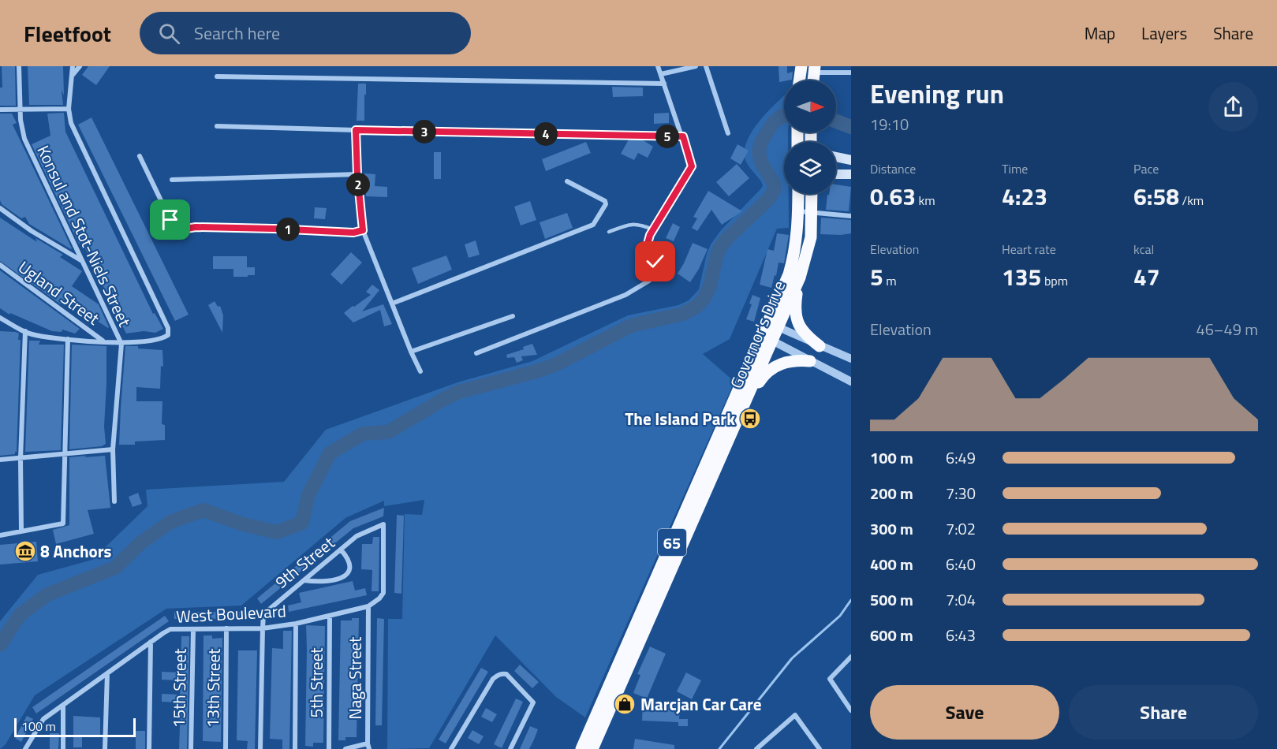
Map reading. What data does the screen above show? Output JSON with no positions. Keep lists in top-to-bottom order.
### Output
{
  "streets": {
    "highway": ["Governor's Drive", "65"],
    "street": [
      "Konsul and Stot-Niels Street",
      "Ugland Street",
      "9th Street",
      "West Boulevard",
      "Naga Street",
      "5th Street",
      "15th Street",
      "13th Street"
    ]
  },
  "crossings": [
    ["9th Street", "West Boulevard"],
    ["9th Street", "Naga Street"],
    ["West Boulevard", "Naga Street"],
    ["West Boulevard", "5th Street"],
    ["West Boulevard", "15th Street"],
    ["West Boulevard", "13th Street"]
  ],
  "places": {
    "bus stop": ["The Island Park"],
    "museum": ["8 Anchors"],
    "shop": ["Marcjan Car Care"]
  },
  "scale_bar": "100 m",
  "north": "right",
  "page": {
    "header": "Fleetfoot",
    "search": "Search here",
    "nav": ["Map", "Layers", "Share"],
    "heading": ["Evening run", "19:10"],
    "pins": [
      "3",
      "4",
      "5",
      "2",
      "1"
    ],
    "stats": [
      ["Distance", "0.63 km"],
      ["Time", "4:23"],
      ["Pace", "6:58 /km"],
      ["Elevation", "5 m"],
      ["Heart rate", "135 bpm"],
      ["kcal", "47"]
    ],
    "chart": ["Elevation", "46–49 m"],
    "list": [
      {
        "name": "100 m",
        "note": "6:49"
      },
      {
        "name": "200 m",
        "note": "7:30"
      },
      {
        "name": "300 m",
        "note": "7:02"
      },
      {
        "name": "400 m",
        "note": "6:40"
      },
      {
        "name": "500 m",
        "note": "7:04"
      },
      {
        "name": "600 m",
        "note": "6:43"
      }
    ],
    "buttons": ["Save", "Share"],
    "scale": "100 m"
  }
}
